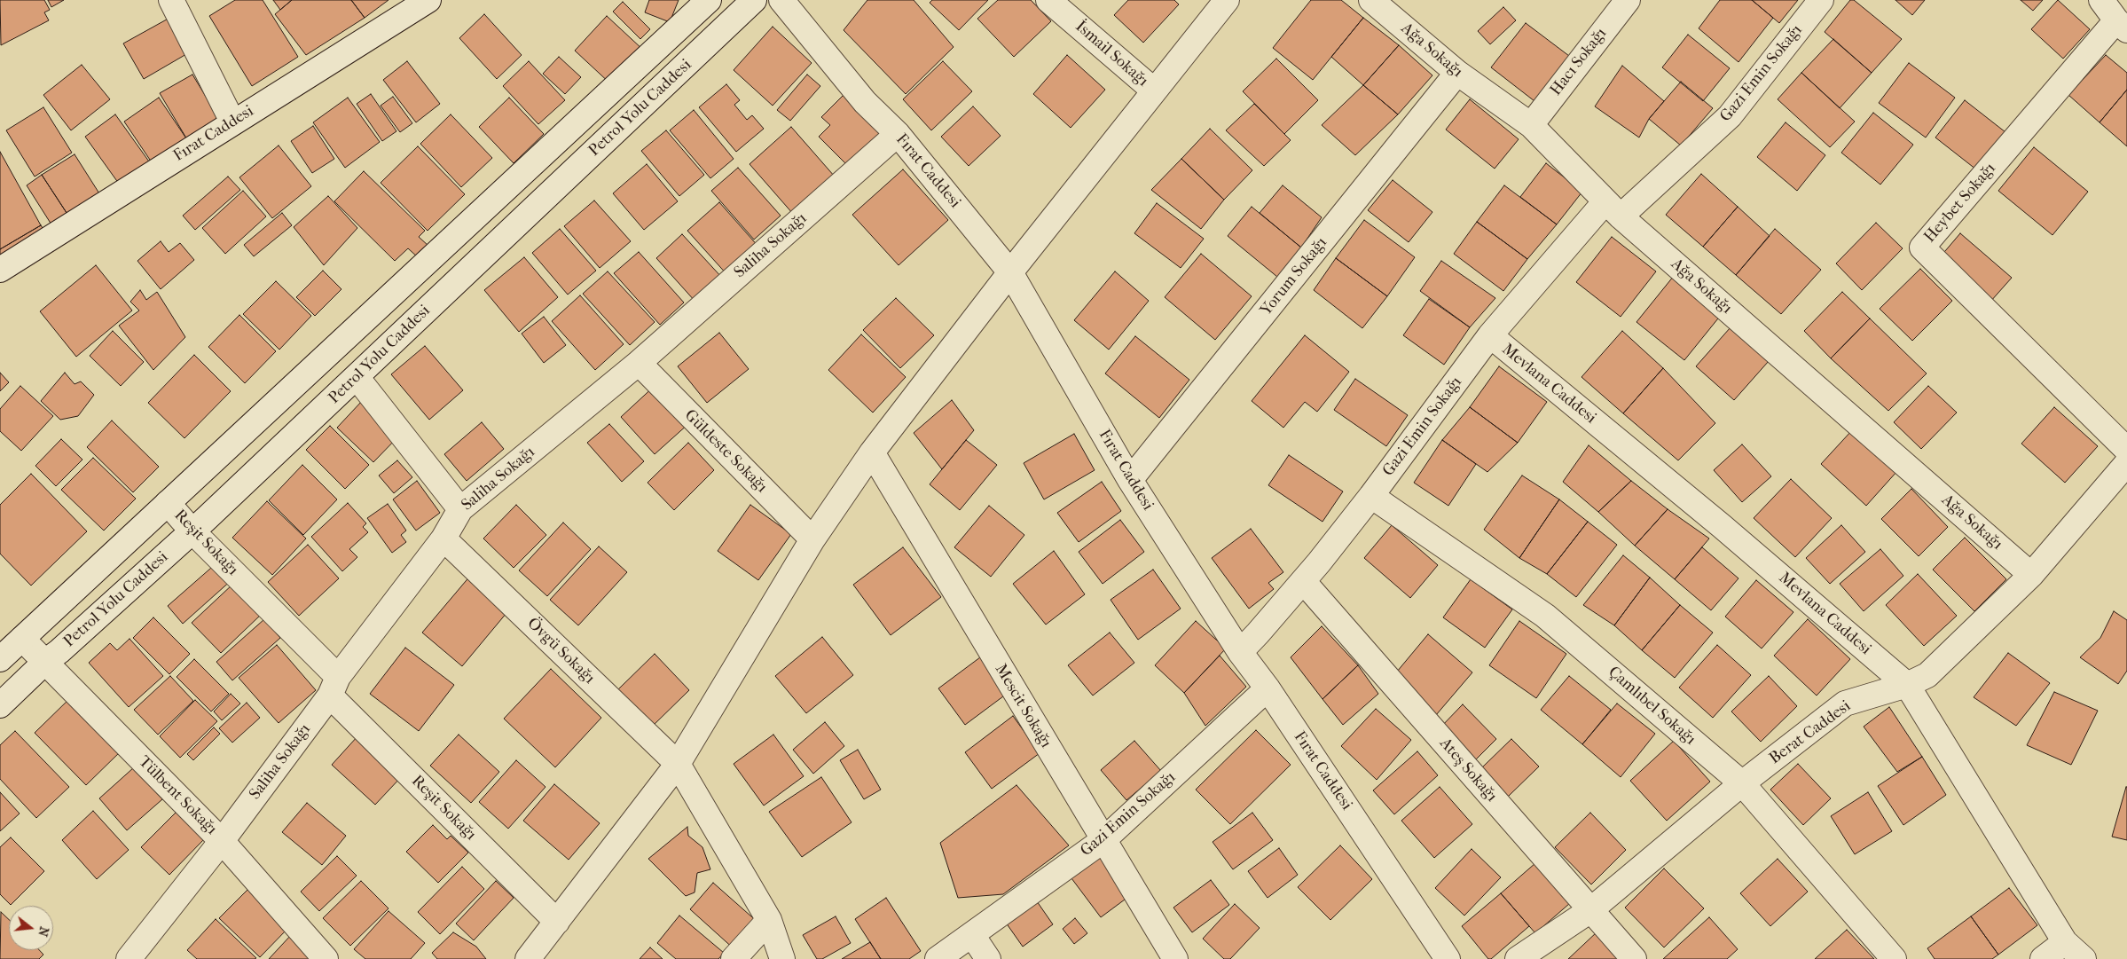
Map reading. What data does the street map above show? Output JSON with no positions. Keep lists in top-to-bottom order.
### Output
{
  "streets": {
    "street": [
      "Ağa Sokağı",
      "İsmail Sokağı",
      "Hacı Sokağı",
      "Gazi Emin Sokağı",
      "Petrol Yolu Caddesi",
      "Fırat Caddesi",
      "Heybet Sokağı",
      "Saliha Sokağı",
      "Yorum Sokağı",
      "Mevlana Caddesi",
      "Güldeste Sokağı",
      "Reşit Sokağı",
      "Övgü Sokağı",
      "Mescit Sokağı",
      "Çamlıbel Sokağı",
      "Berat Caddesi",
      "Ateş Sokağı",
      "Tülbent Sokağı"
    ]
  },
  "crossings": [
    ["Ağa Sokağı", "Hacı Sokağı"],
    ["Ağa Sokağı", "Gazi Emin Sokağı"],
    ["Ağa Sokağı", "Yorum Sokağı"],
    ["Ağa Sokağı", "Berat Caddesi"],
    ["Gazi Emin Sokağı", "Fırat Caddesi"],
    ["Gazi Emin Sokağı", "Mevlana Caddesi"],
    ["Gazi Emin Sokağı", "Mescit Sokağı"],
    ["Gazi Emin Sokağı", "Çamlıbel Sokağı"],
    ["Gazi Emin Sokağı", "Ateş Sokağı"],
    ["Petrol Yolu Caddesi", "Reşit Sokağı"],
    ["Petrol Yolu Caddesi", "Tülbent Sokağı"],
    ["Fırat Caddesi", "Saliha Sokağı"],
    ["Fırat Caddesi", "Yorum Sokağı"],
    ["Saliha Sokağı", "Güldeste Sokağı"],
    ["Saliha Sokağı", "Reşit Sokağı"],
    ["Saliha Sokağı", "Övgü Sokağı"],
    ["Saliha Sokağı", "Tülbent Sokağı"],
    ["Mevlana Caddesi", "Berat Caddesi"],
    ["Çamlıbel Sokağı", "Berat Caddesi"],
    ["Berat Caddesi", "Ateş Sokağı"]
  ],
  "north": "right"
}
